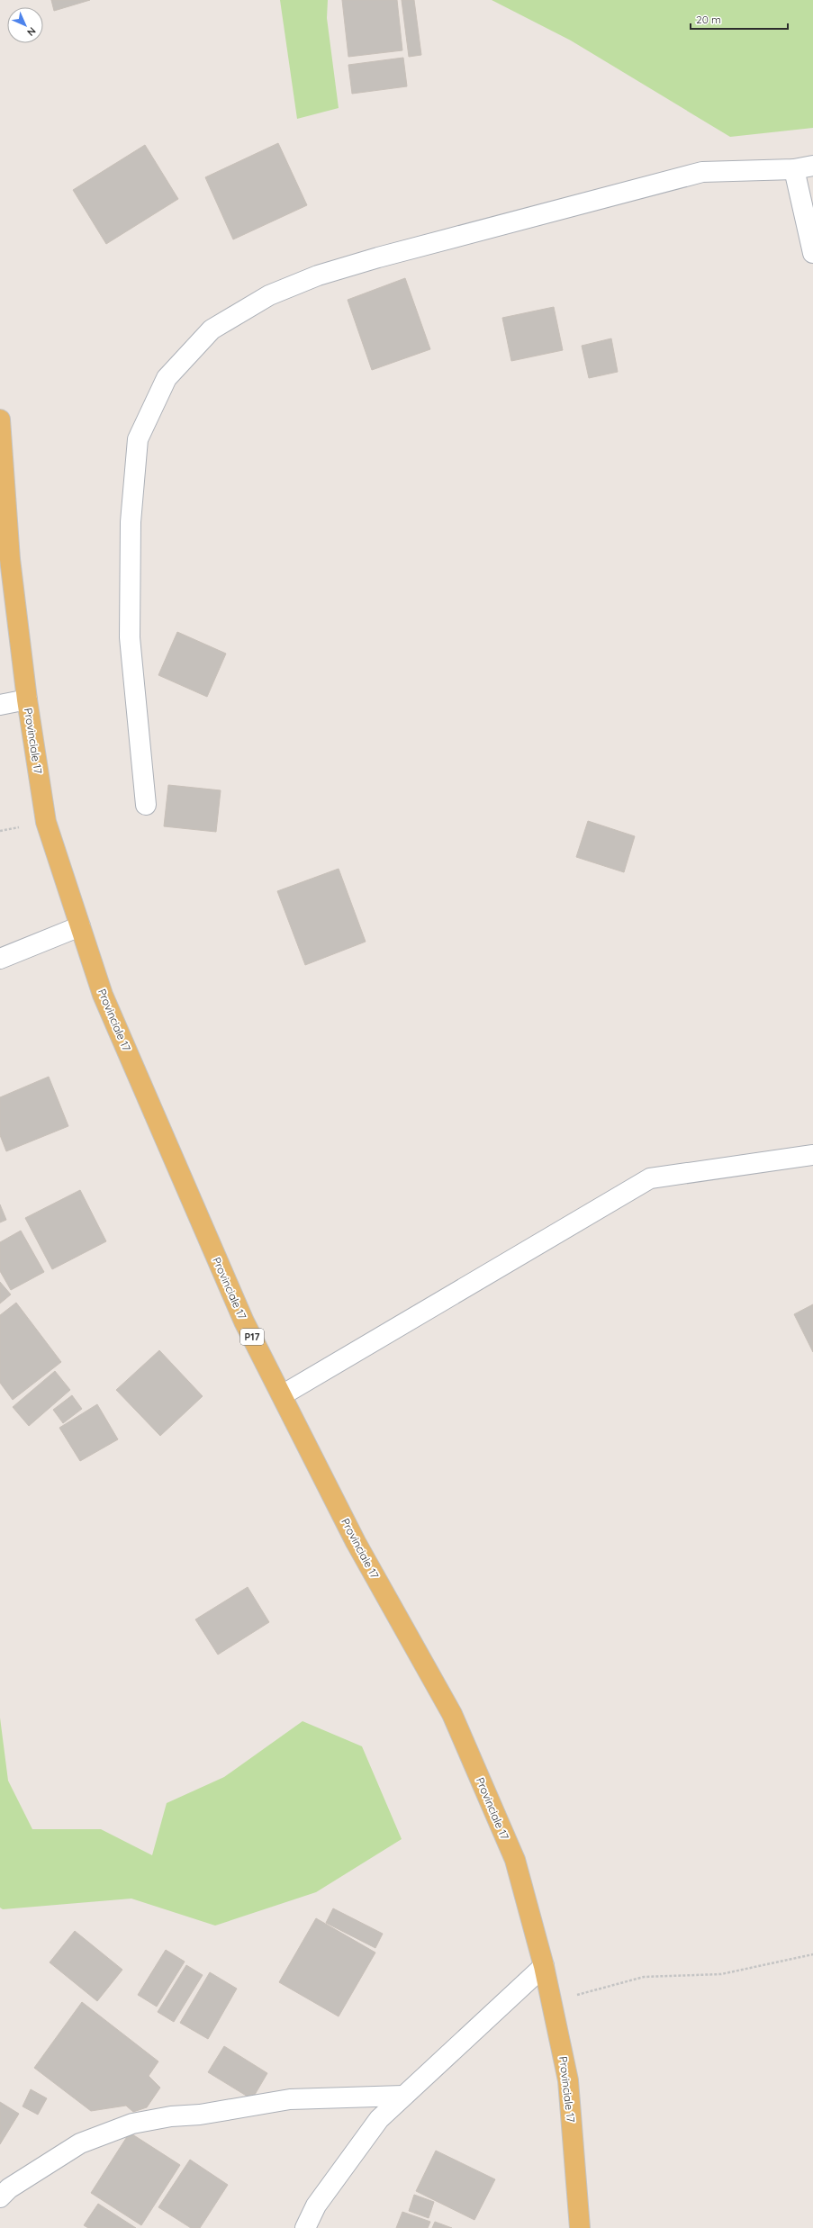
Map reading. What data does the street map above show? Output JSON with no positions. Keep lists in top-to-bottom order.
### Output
{
  "streets": {
    "main road": ["Provinciale 17", "P17"]
  },
  "scale_bar": "20 m",
  "north": "bottom right"
}
